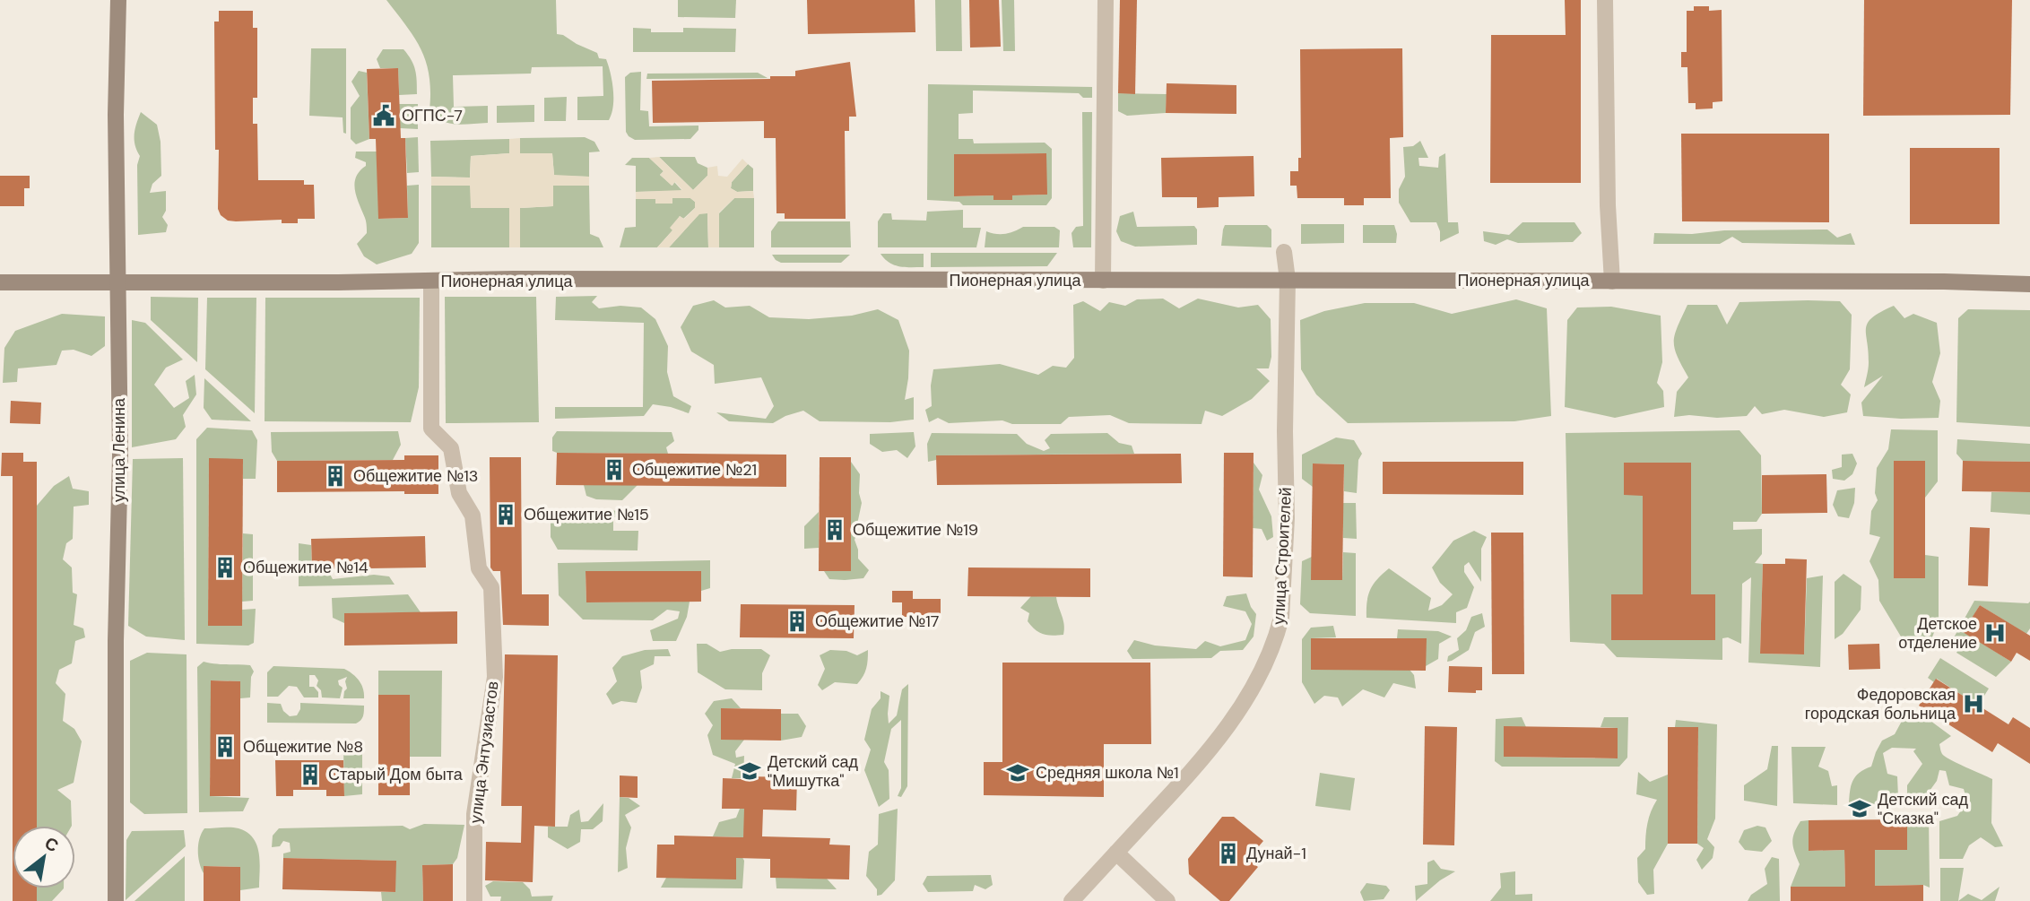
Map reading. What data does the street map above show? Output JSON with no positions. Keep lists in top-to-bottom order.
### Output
{
  "streets": {
    "main road": ["Пионерная улица", "улица Ленина"],
    "street": ["улица Строителей", "улица Энтузиастов"]
  },
  "crossings": [
    ["Пионерная улица", "улица Ленина"],
    ["Пионерная улица", "улица Строителей"],
    ["Пионерная улица", "улица Энтузиастов"]
  ],
  "places": {
    "public building": ["ОГПС-7"],
    "building": [
      "Общежитие №21",
      "Общежитие №13",
      "Общежитие №15",
      "Общежитие №19",
      "Общежитие №14",
      "Общежитие №17",
      "Общежитие №8",
      "Старый Дом быта",
      "Дунай-1"
    ],
    "hospital": ["Детское отделение", "Федоровская городская больница"],
    "school or university": ["Детский сад \"Мишутка\"", "Средняя школа №1", "Детский сад \"Сказка\""]
  },
  "north": "top right"
}
